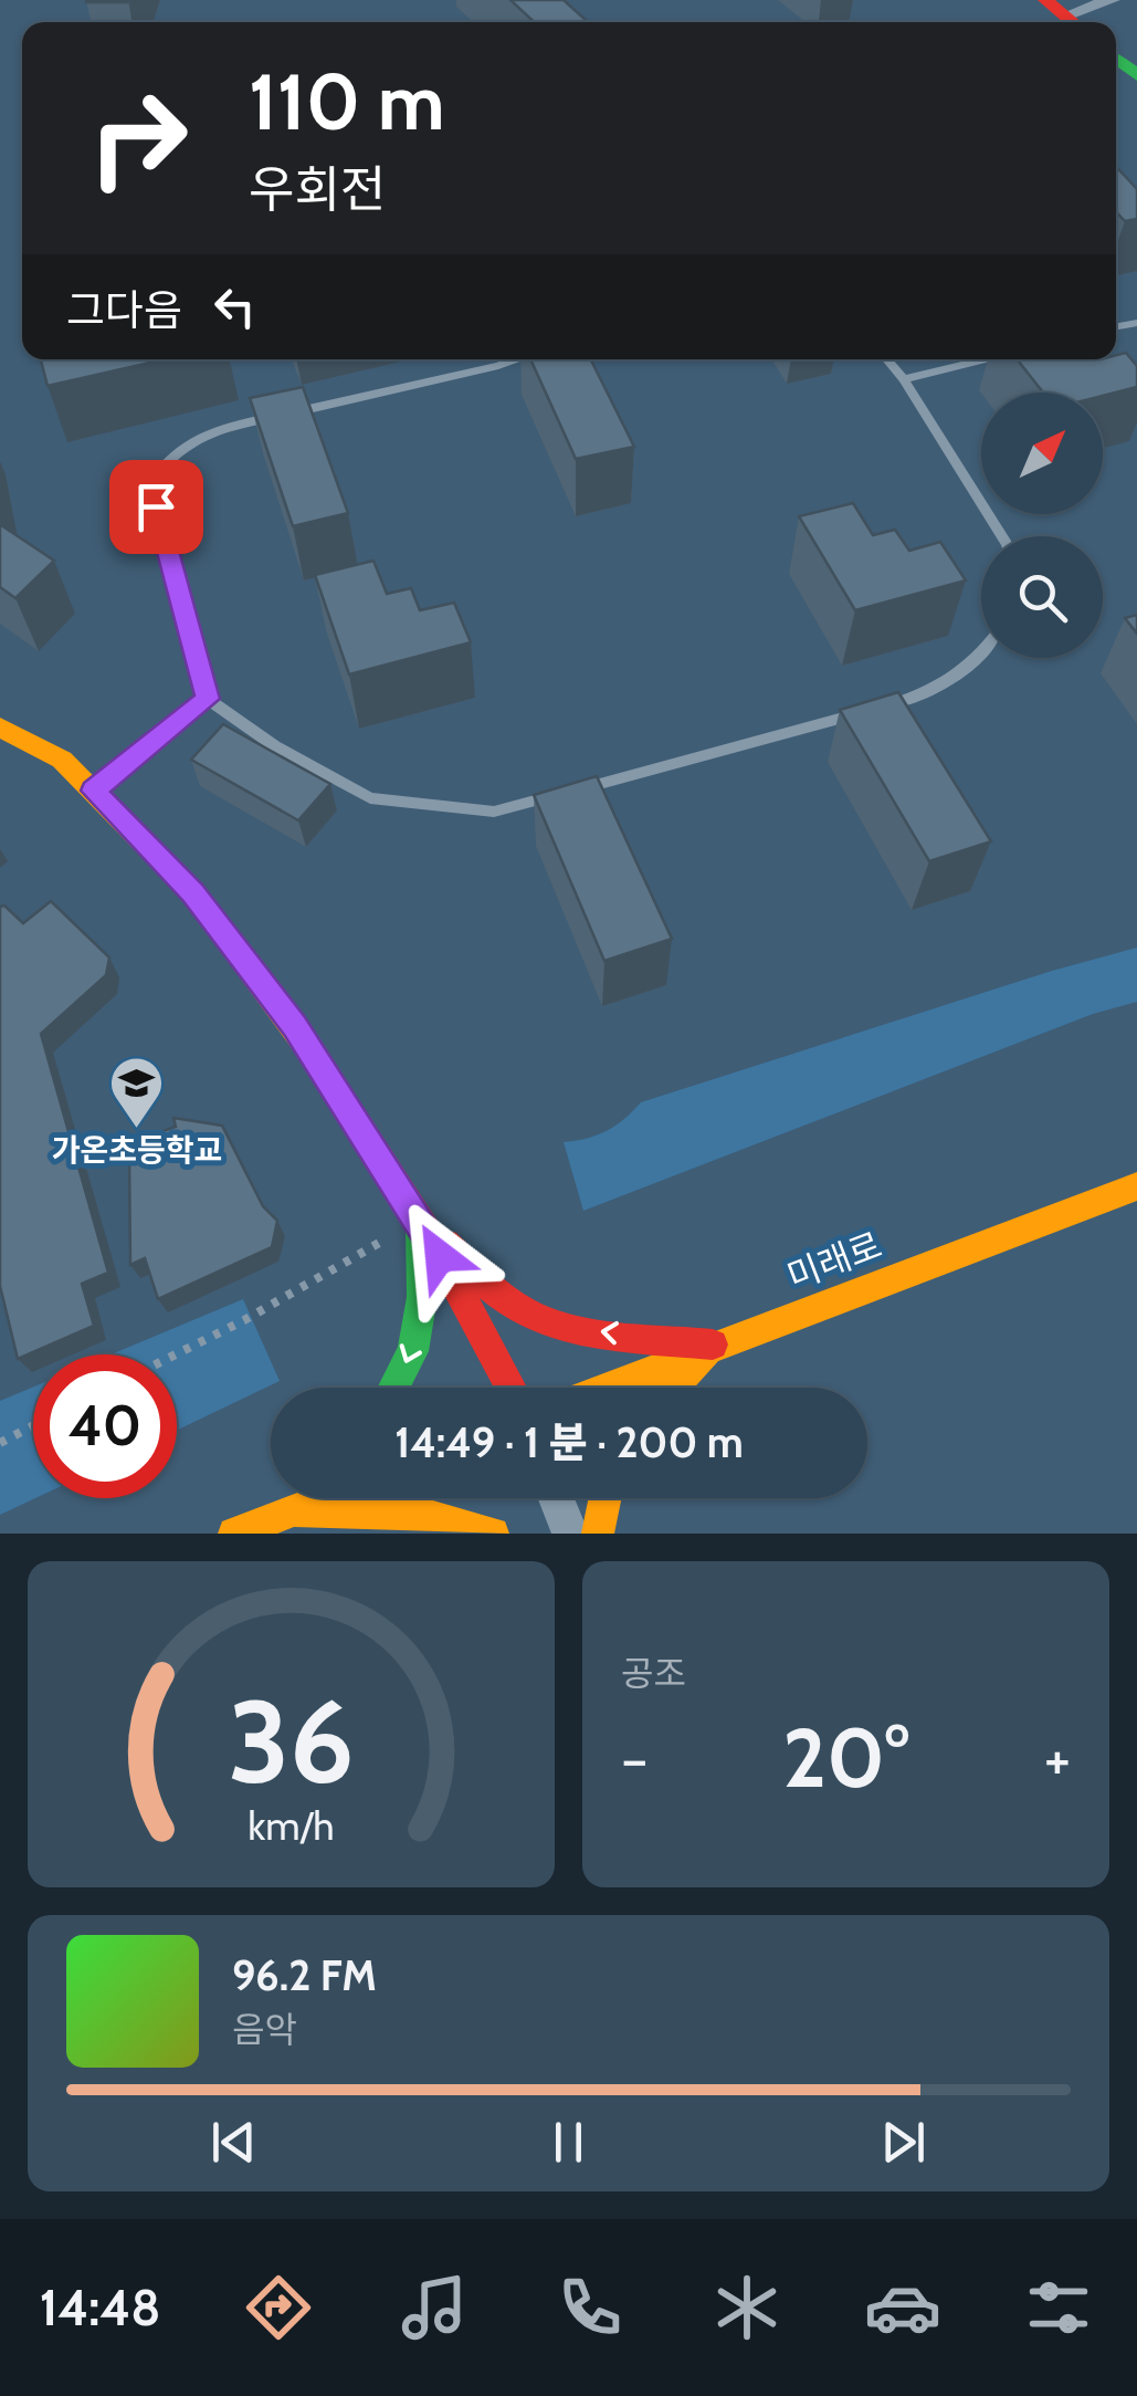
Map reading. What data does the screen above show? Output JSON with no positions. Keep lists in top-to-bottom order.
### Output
{
  "streets": {
    "main road": ["미래로"]
  },
  "places": {
    "school or university": ["가온초등학교"]
  },
  "north": "top right",
  "page": {
    "turn": ["110 m", "우회전"],
    "then": "그다음",
    "limit": "40",
    "trip": "14:49 · 1 분 · 200 m",
    "tile": "공조",
    "heat": ["−", "20°", "+"],
    "song": ["96.2 FM", "음악"],
    "tabs": "14:48",
    "gauge": ["36", "km/h"]
  }
}
